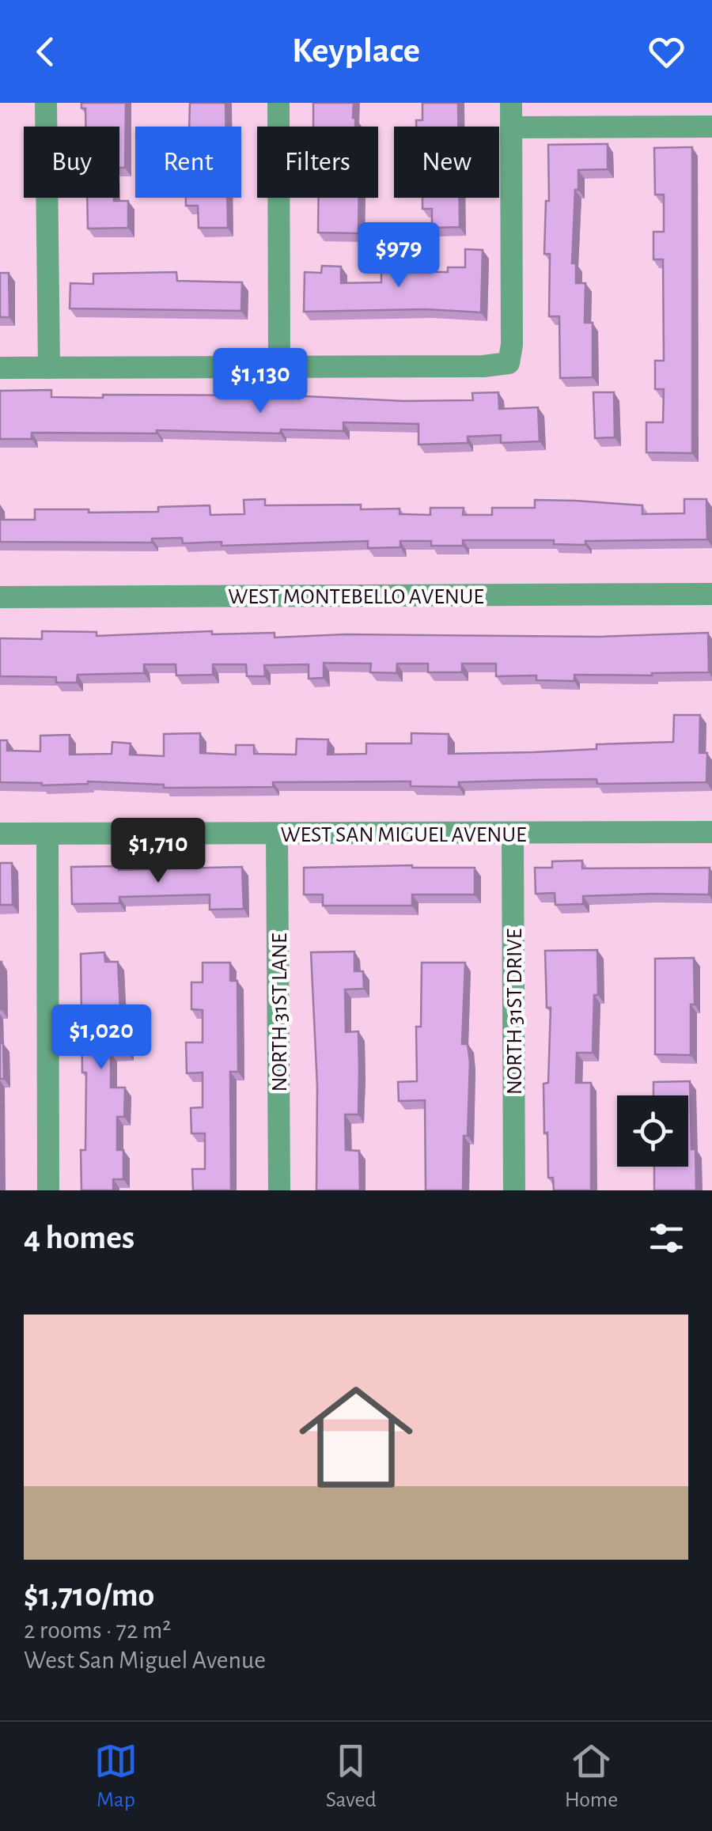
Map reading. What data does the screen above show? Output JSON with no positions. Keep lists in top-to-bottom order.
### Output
{
  "streets": {
    "street": [
      "WEST MONTEBELLO AVENUE",
      "WEST SAN MIGUEL AVENUE",
      "NORTH 31ST DRIVE",
      "NORTH 31ST LANE"
    ]
  },
  "crossings": [
    ["WEST SAN MIGUEL AVENUE", "NORTH 31ST DRIVE"],
    ["WEST SAN MIGUEL AVENUE", "NORTH 31ST LANE"]
  ],
  "page": {
    "header": "Keyplace",
    "chip": [
      "Buy",
      "Rent",
      "Filters",
      "New"
    ],
    "price": [
      "$979",
      "$1,130",
      "$1,710",
      "$1,020"
    ],
    "heading": "4 homes",
    "list": [
      {
        "name": "$1,710/mo",
        "note": "2 rooms · 72 m² · West San Miguel Avenue"
      }
    ],
    "tabs": ["Map", "Saved", "Home"]
  }
}
